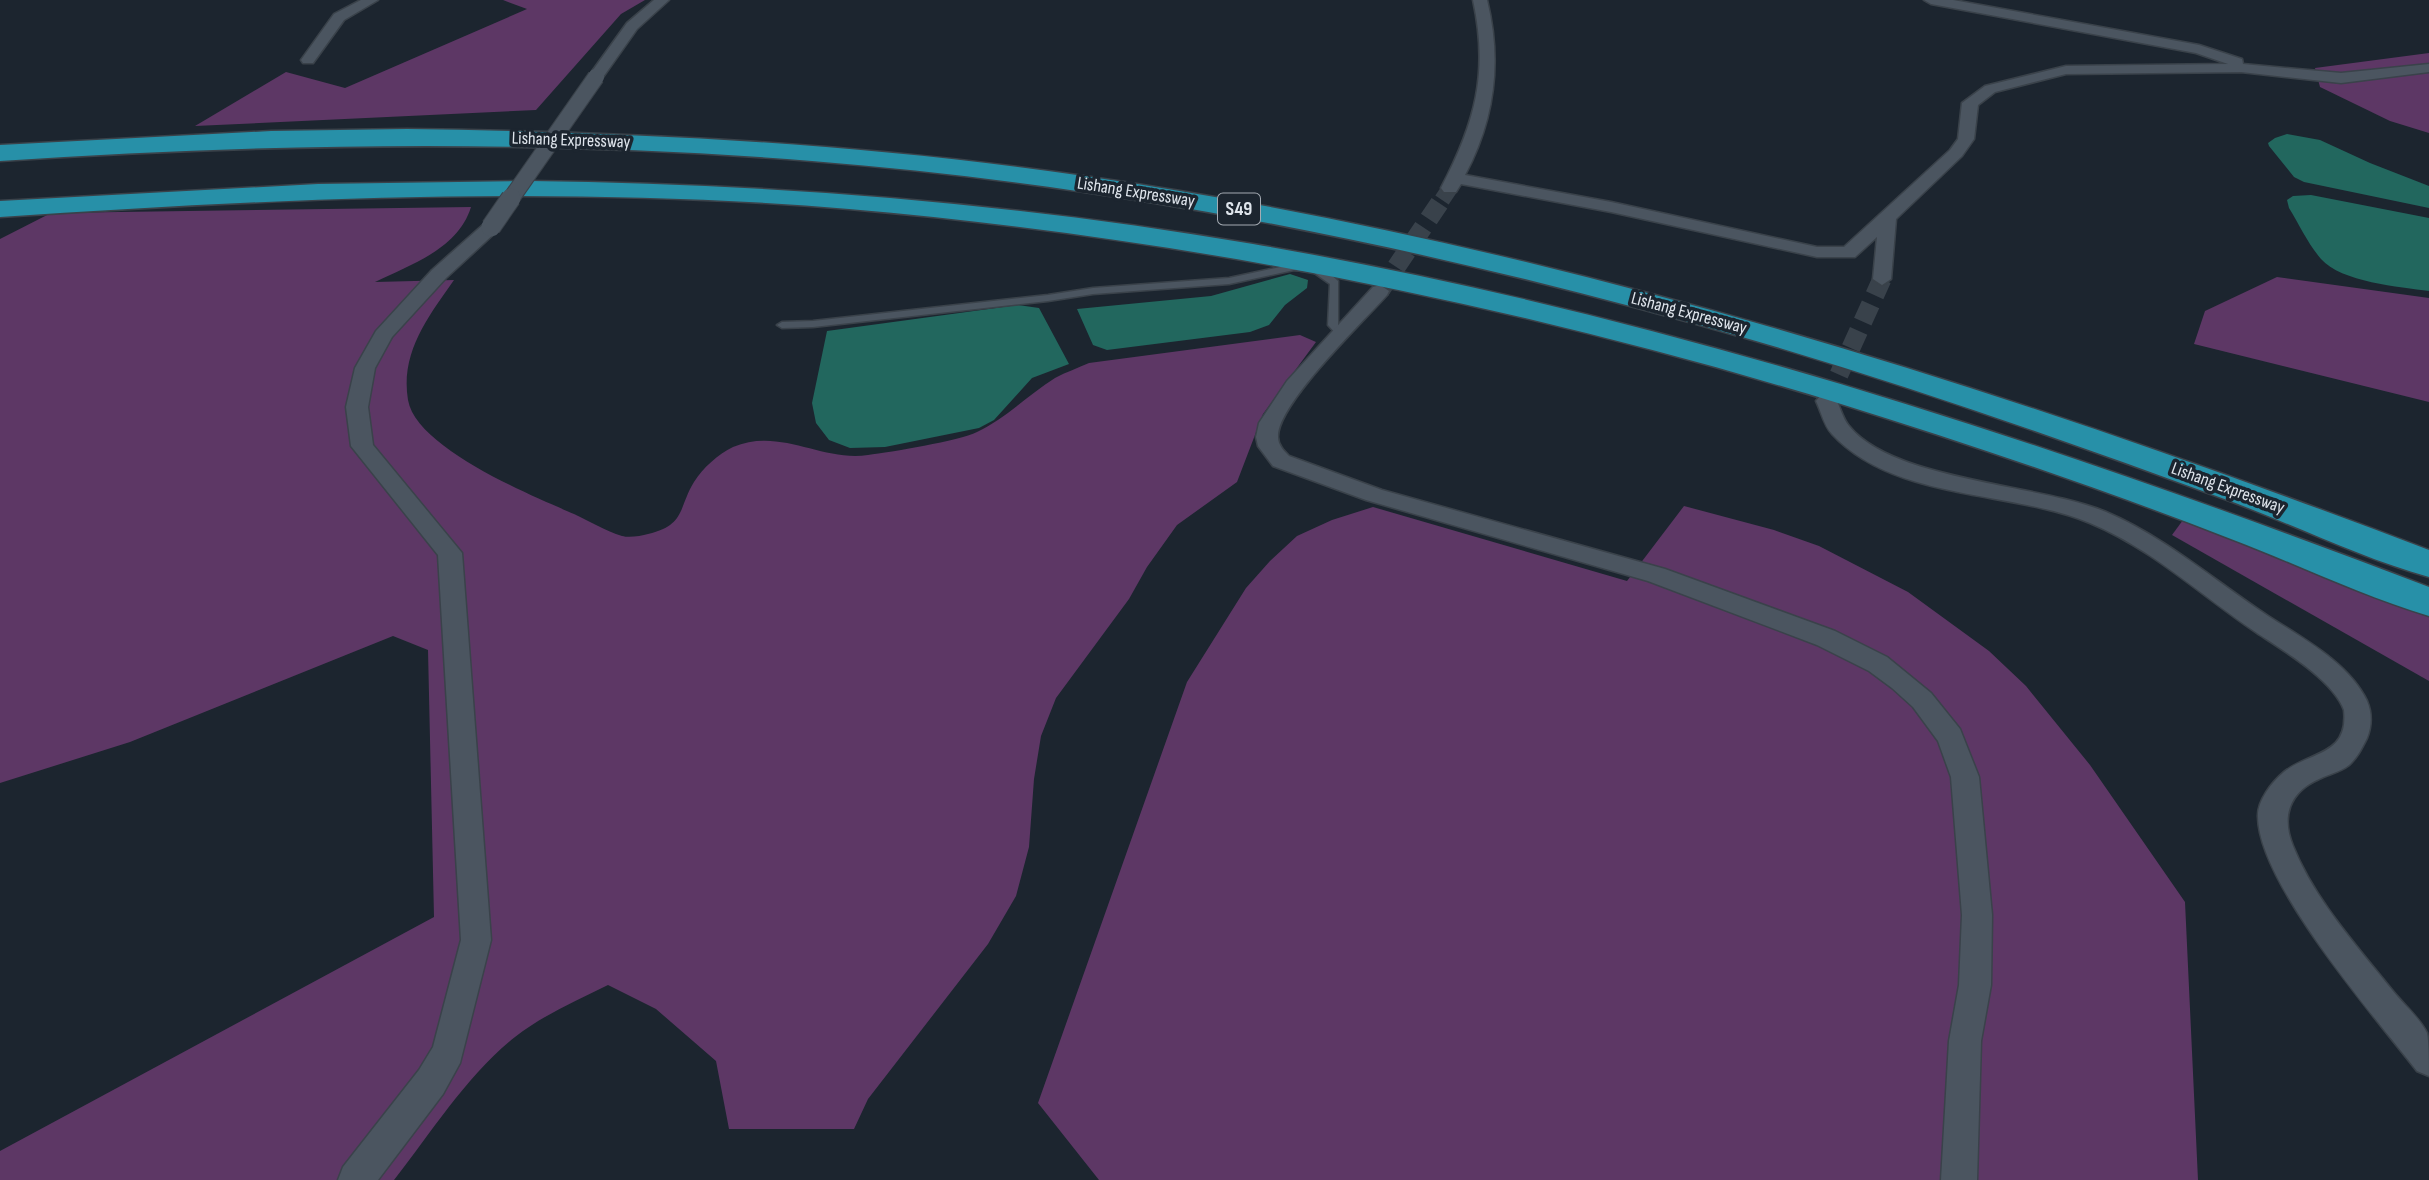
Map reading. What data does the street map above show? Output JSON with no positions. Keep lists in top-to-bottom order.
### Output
{
  "streets": {
    "highway": ["Lishang Expressway", "S49"]
  }
}
